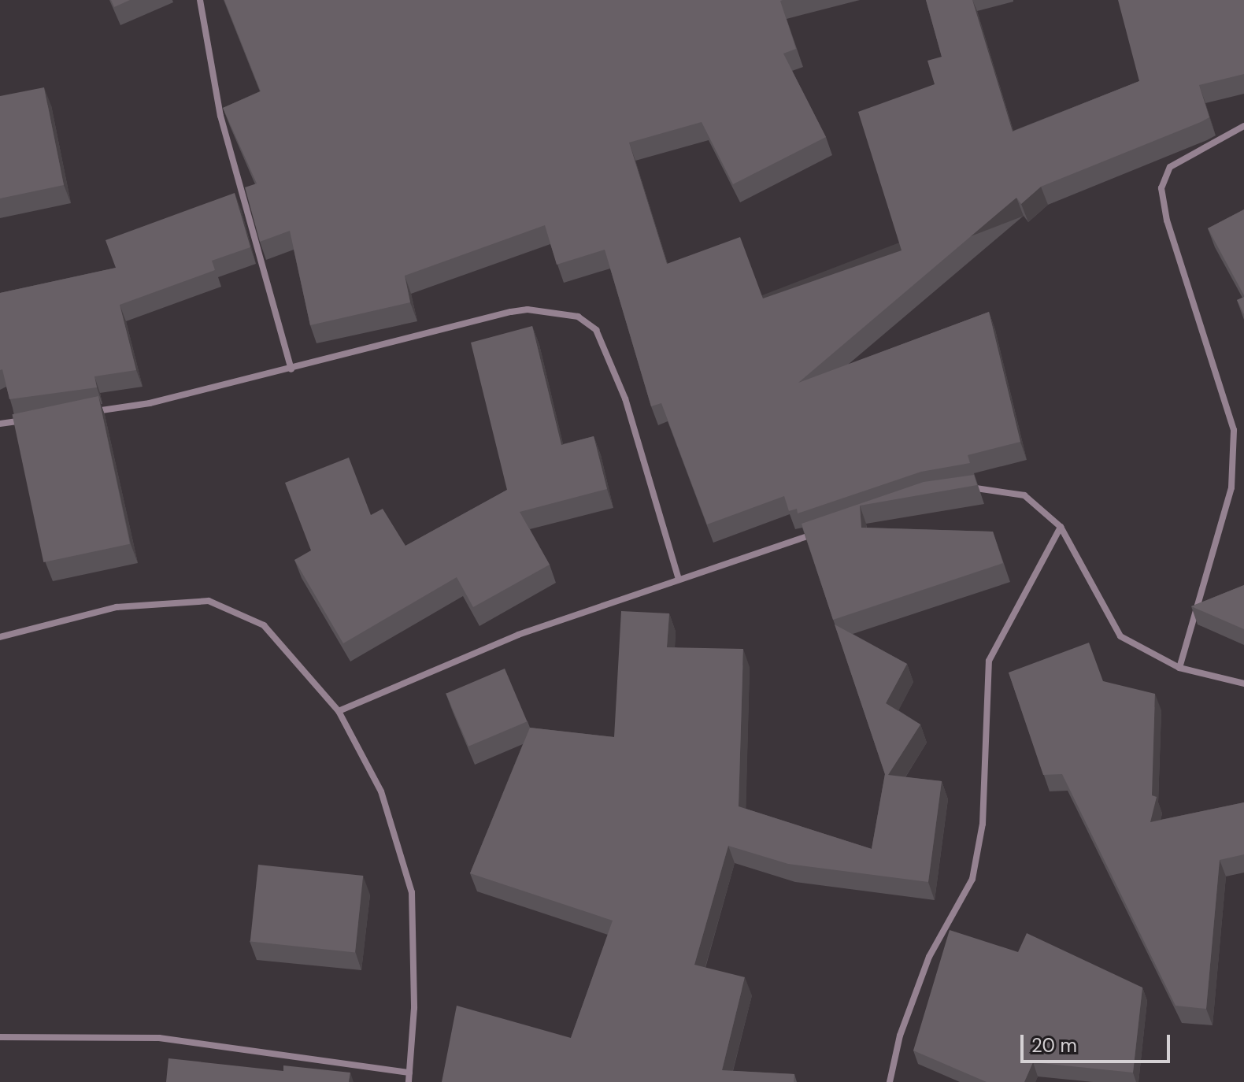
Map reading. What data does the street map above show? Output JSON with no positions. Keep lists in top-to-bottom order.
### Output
{
  "scale_bar": "20 m"
}
